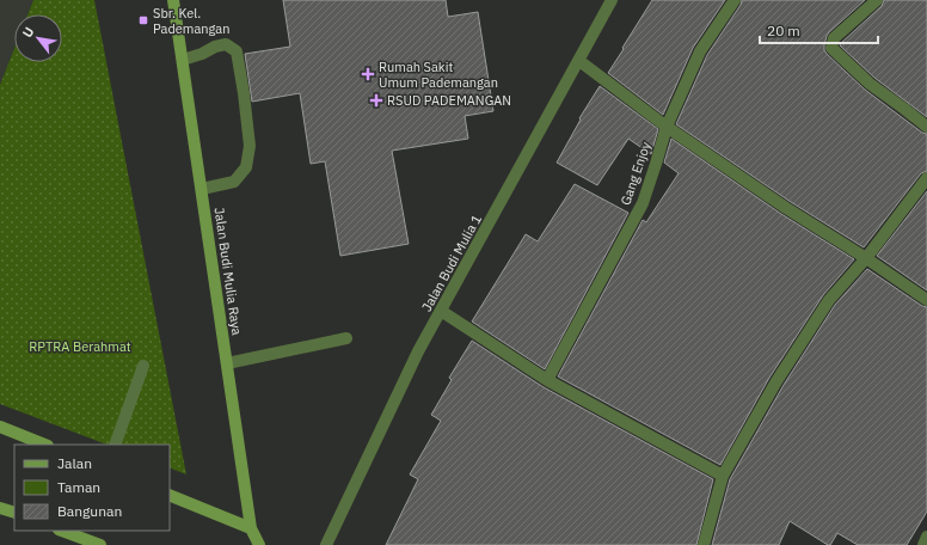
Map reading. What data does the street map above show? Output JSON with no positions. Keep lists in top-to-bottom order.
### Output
{
  "streets": {
    "street": ["Gang Enjoy", "Jalan Budi Mulia 1", "Jalan Budi Mulia Raya"]
  },
  "parks": ["RPTRA Berahmat"],
  "places": {
    "transit": ["Sbr. Kel. Pademangan"],
    "health": ["Rumah Sakit Umum Pademangan", "RSUD PADEMANGAN"]
  },
  "legend": ["Jalan", "Taman", "Bangunan"],
  "scale_bar": "20 m",
  "north": "top left"
}
